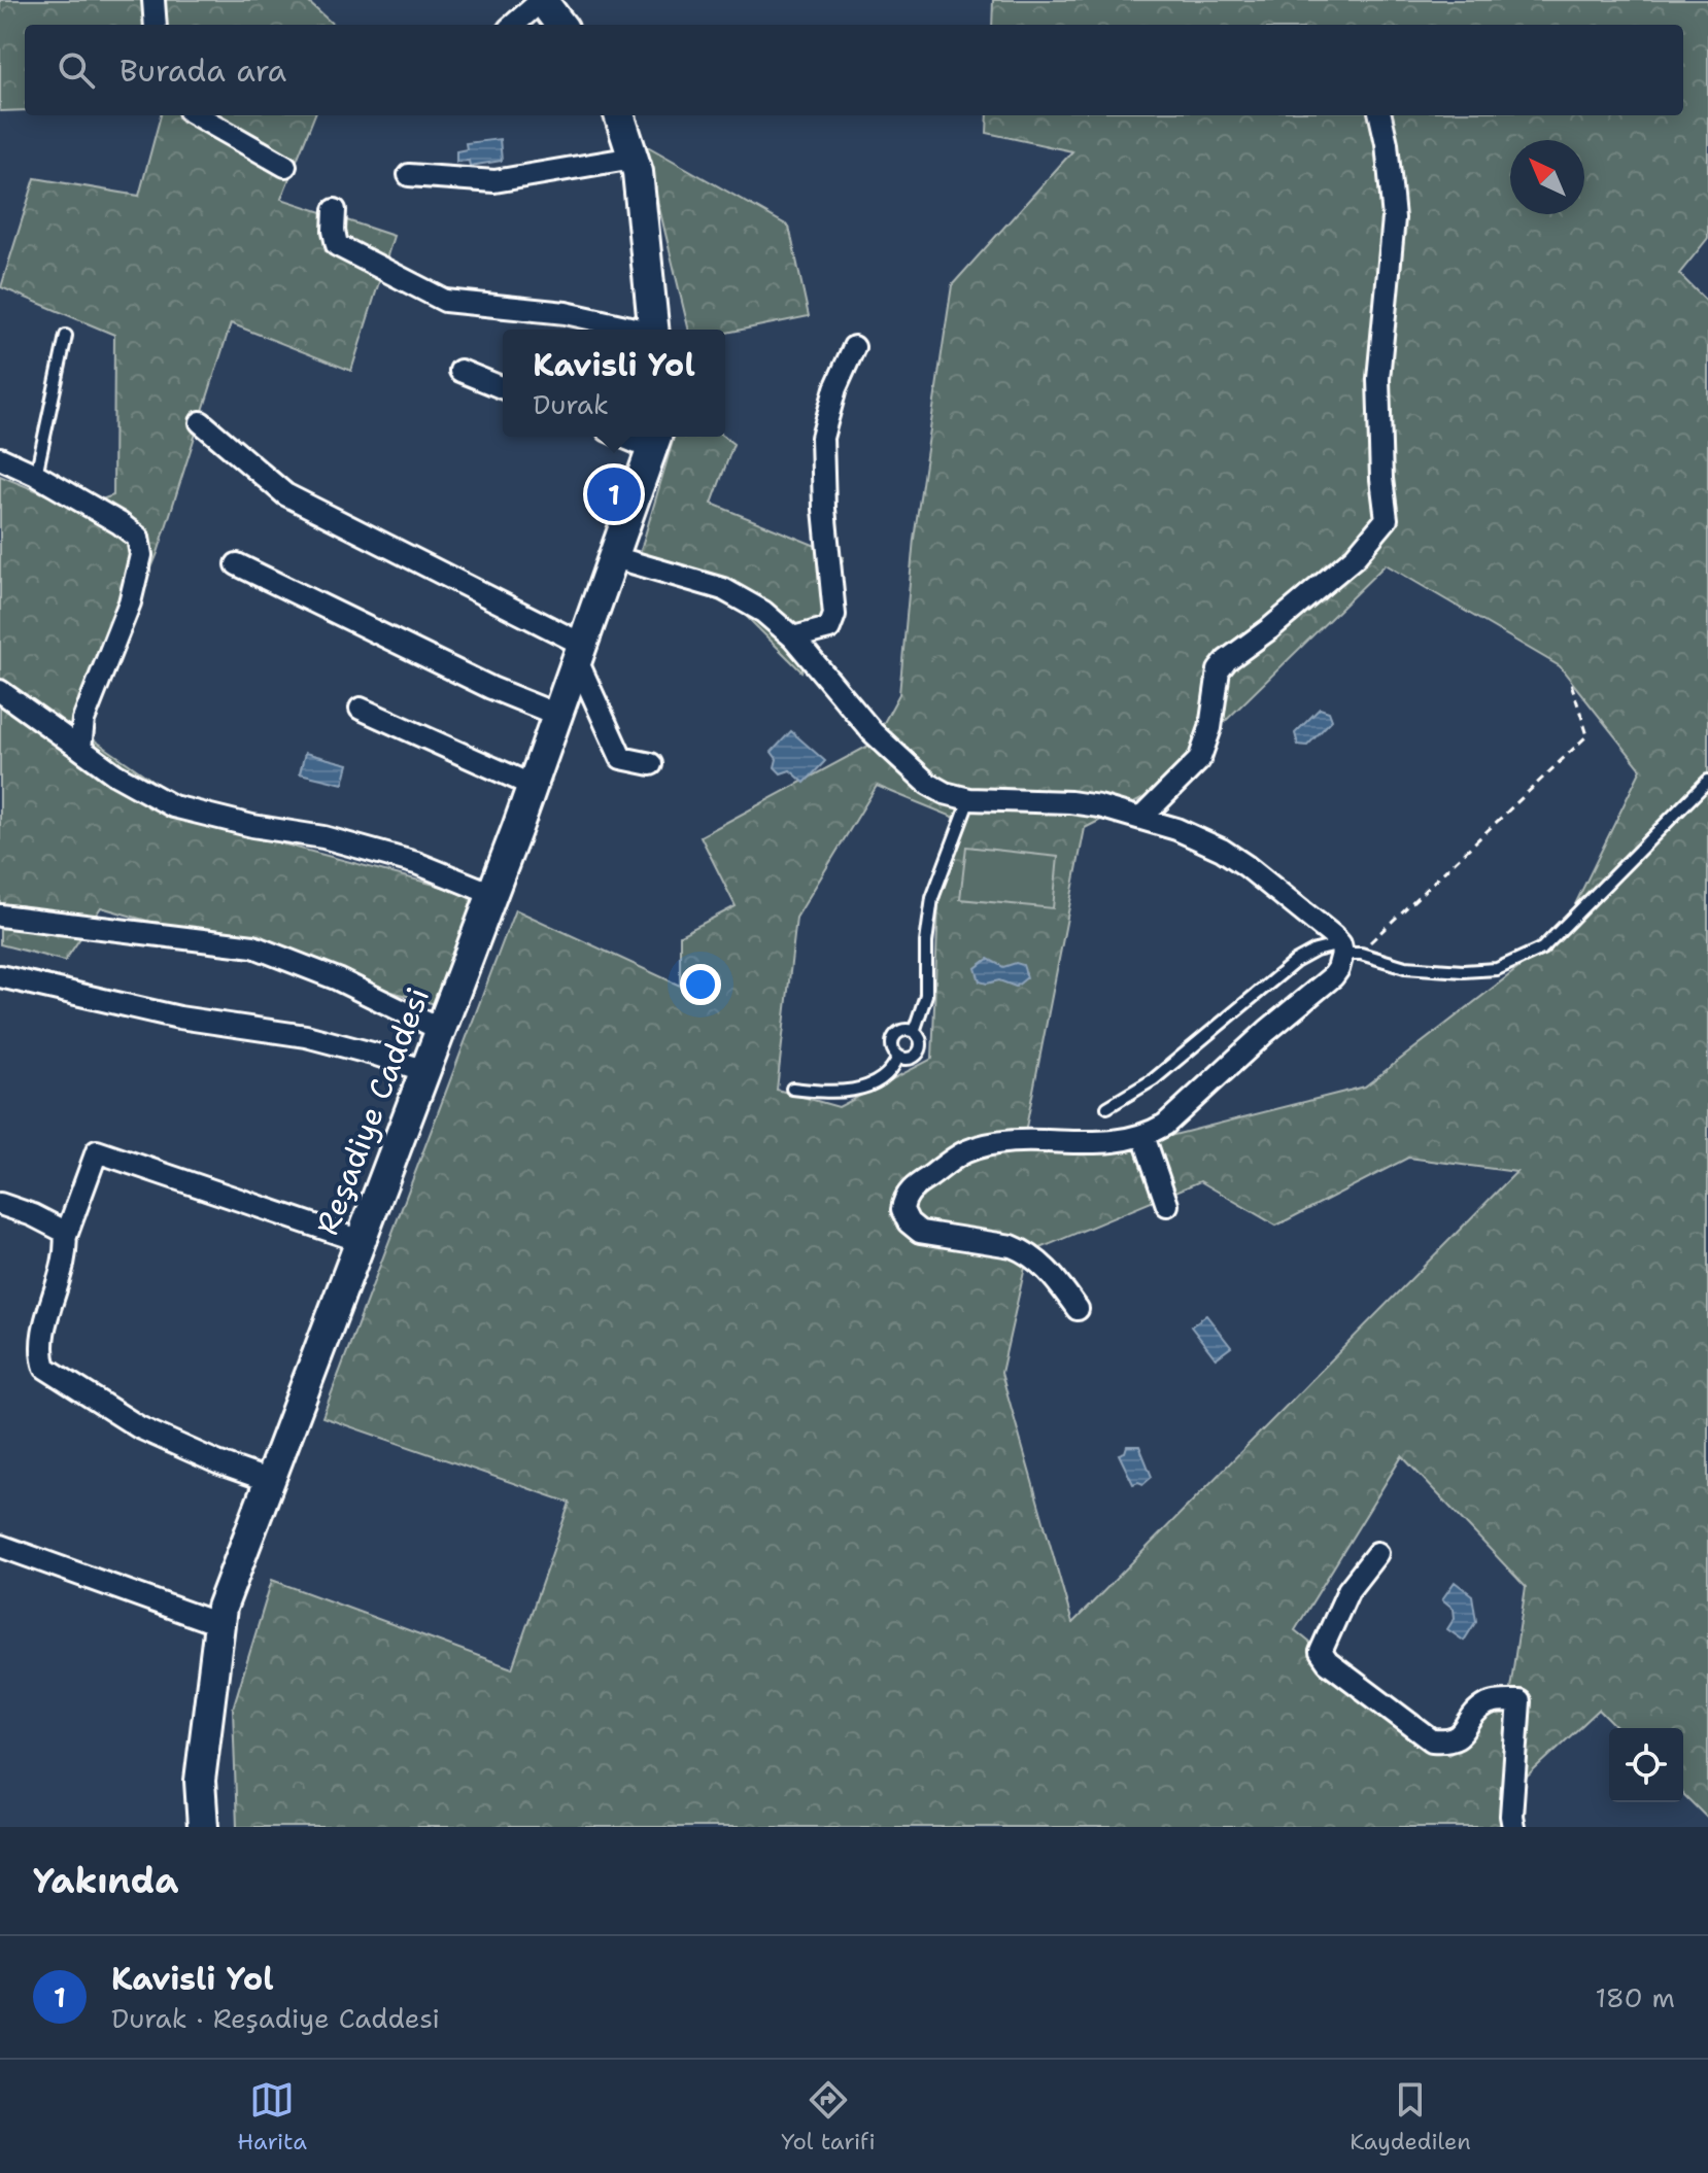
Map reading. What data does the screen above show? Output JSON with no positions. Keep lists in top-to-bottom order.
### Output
{
  "streets": {
    "street": ["Reşadiye Caddesi"]
  },
  "north": "top left",
  "page": {
    "search": "Burada ara",
    "popup": ["Kavisli Yol", "Durak"],
    "pins": "1",
    "heading": "Yakında",
    "list": [
      {
        "mark": "1",
        "name": "Kavisli Yol",
        "note": "Durak · Reşadiye Caddesi",
        "value": "180 m"
      }
    ],
    "nav": ["Harita", "Yol tarifi", "Kaydedilen"]
  }
}
